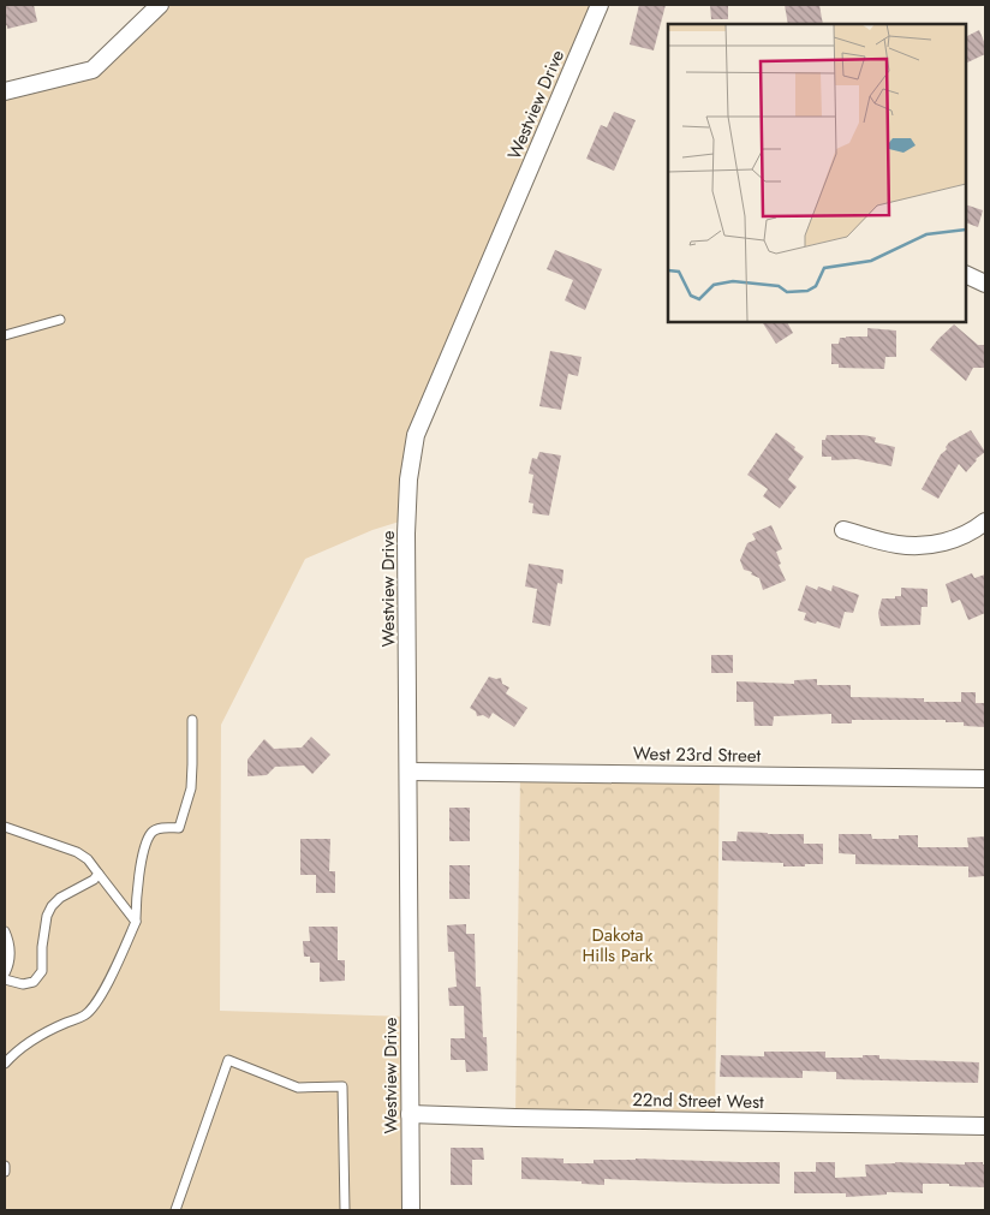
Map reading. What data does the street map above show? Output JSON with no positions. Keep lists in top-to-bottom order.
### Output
{
  "streets": {
    "street": ["Westview Drive", "West 23rd Street", "22nd Street West"]
  },
  "crossings": [
    ["Westview Drive", "West 23rd Street"],
    ["Westview Drive", "22nd Street West"]
  ],
  "parks": ["Dakota Hills Park"]
}
